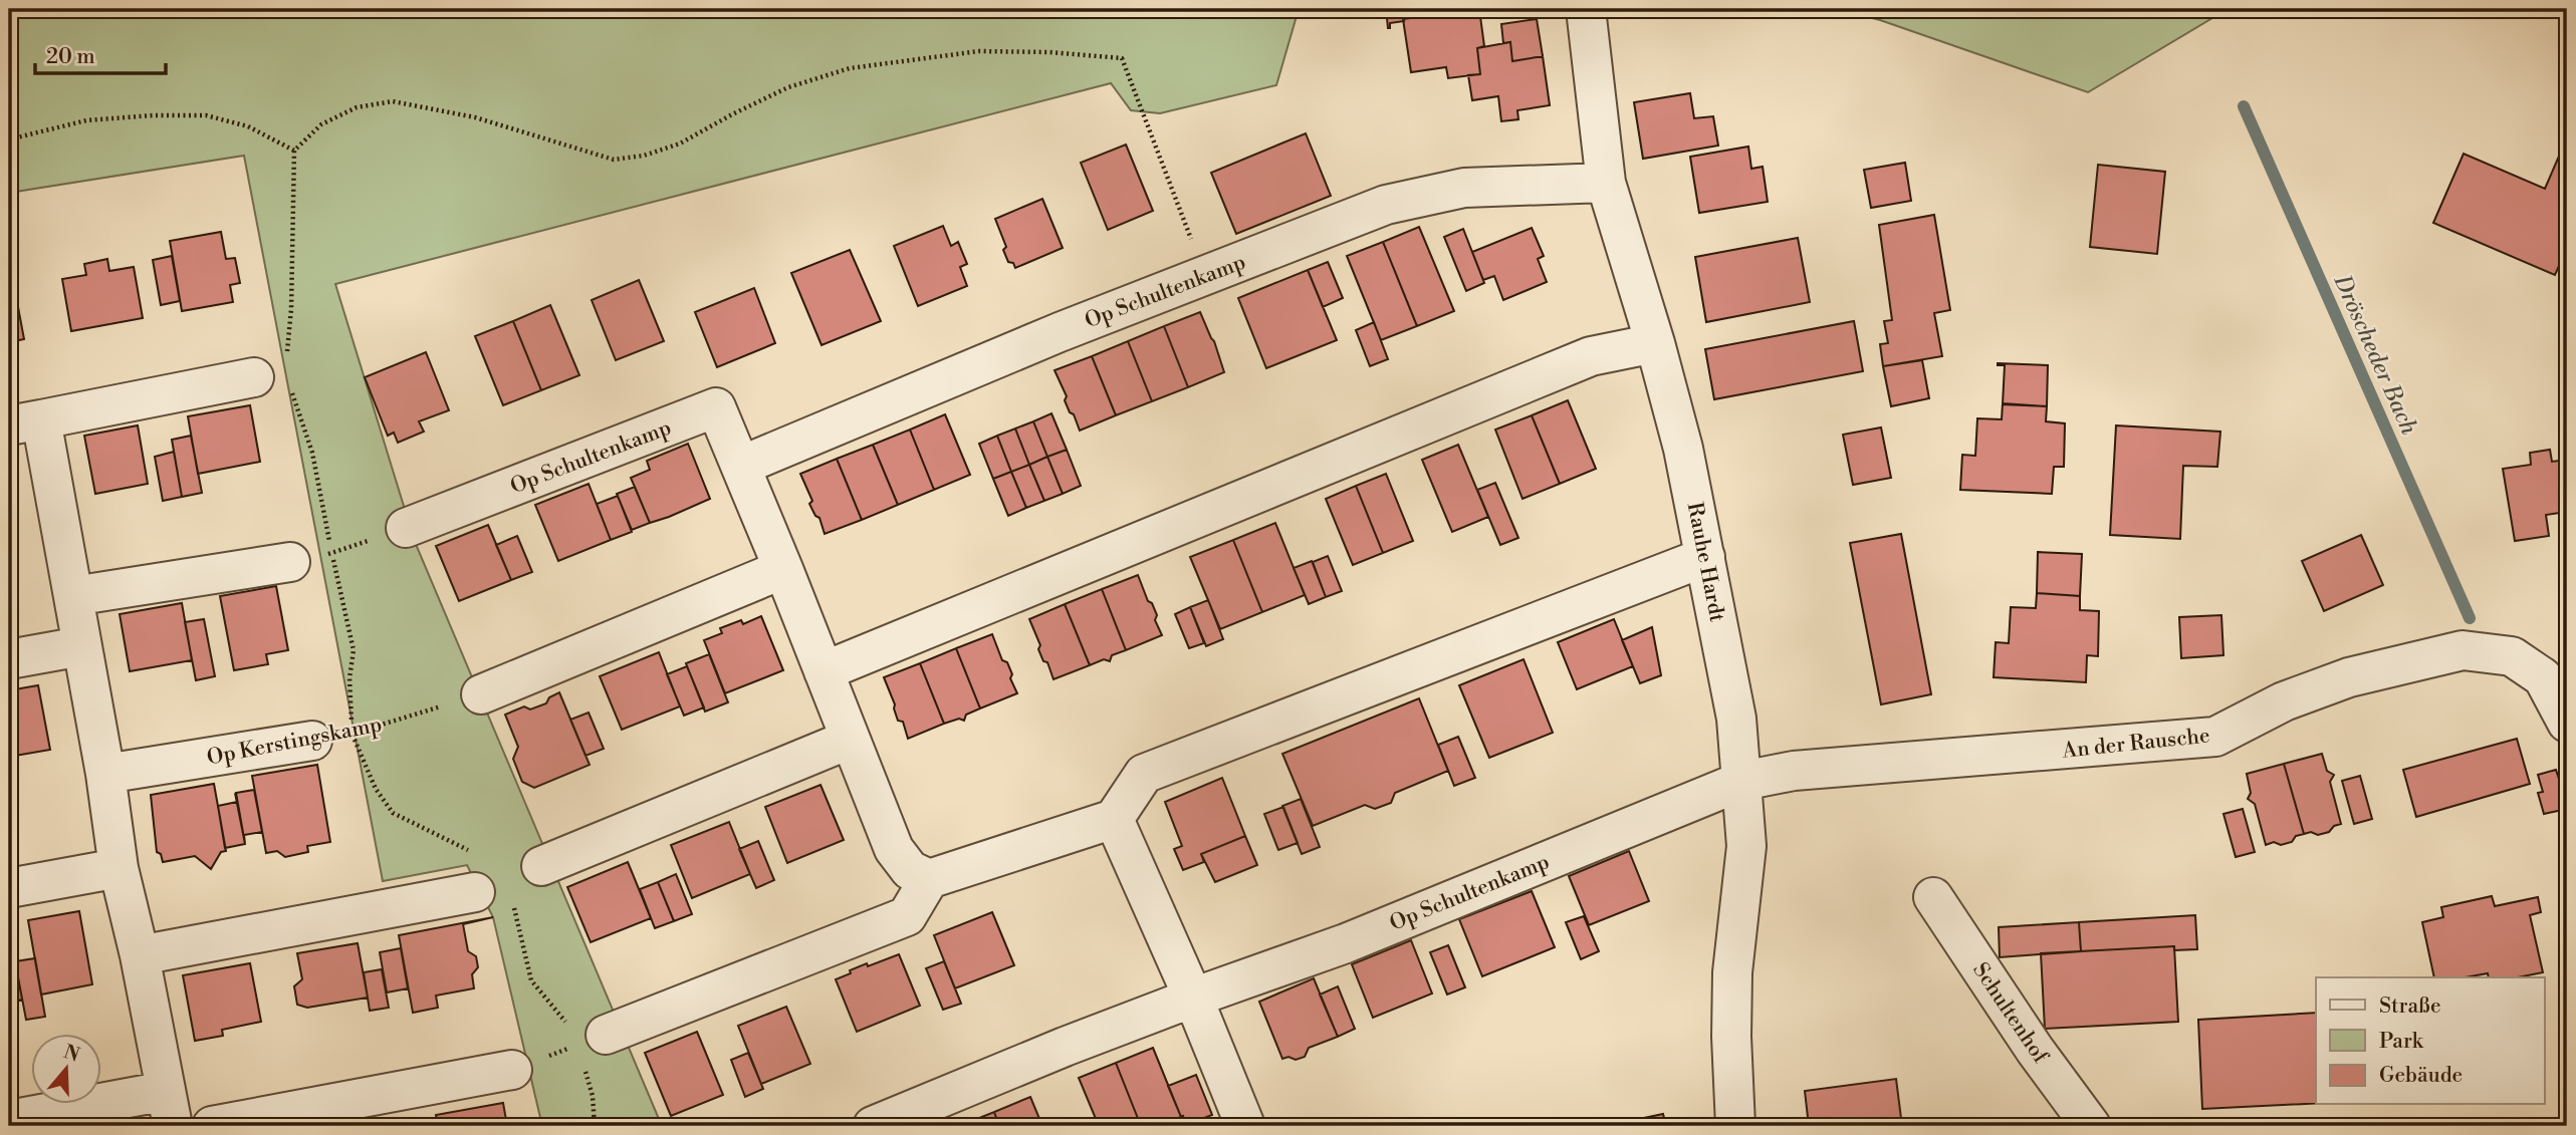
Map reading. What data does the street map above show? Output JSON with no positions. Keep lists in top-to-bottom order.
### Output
{
  "streets": {
    "street": [
      "Op Schultenkamp",
      "Rauhe Hardt",
      "Op Kerstingskamp",
      "An der Rausche",
      "Schultenhof"
    ]
  },
  "crossings": [
    ["Op Schultenkamp", "Rauhe Hardt"],
    ["Op Schultenkamp", "An der Rausche"],
    ["Rauhe Hardt", "An der Rausche"]
  ],
  "water": ["Dröscheder Bach"],
  "legend": ["Straße", "Park", "Gebäude"],
  "scale_bar": "20 m",
  "north": "top"
}
